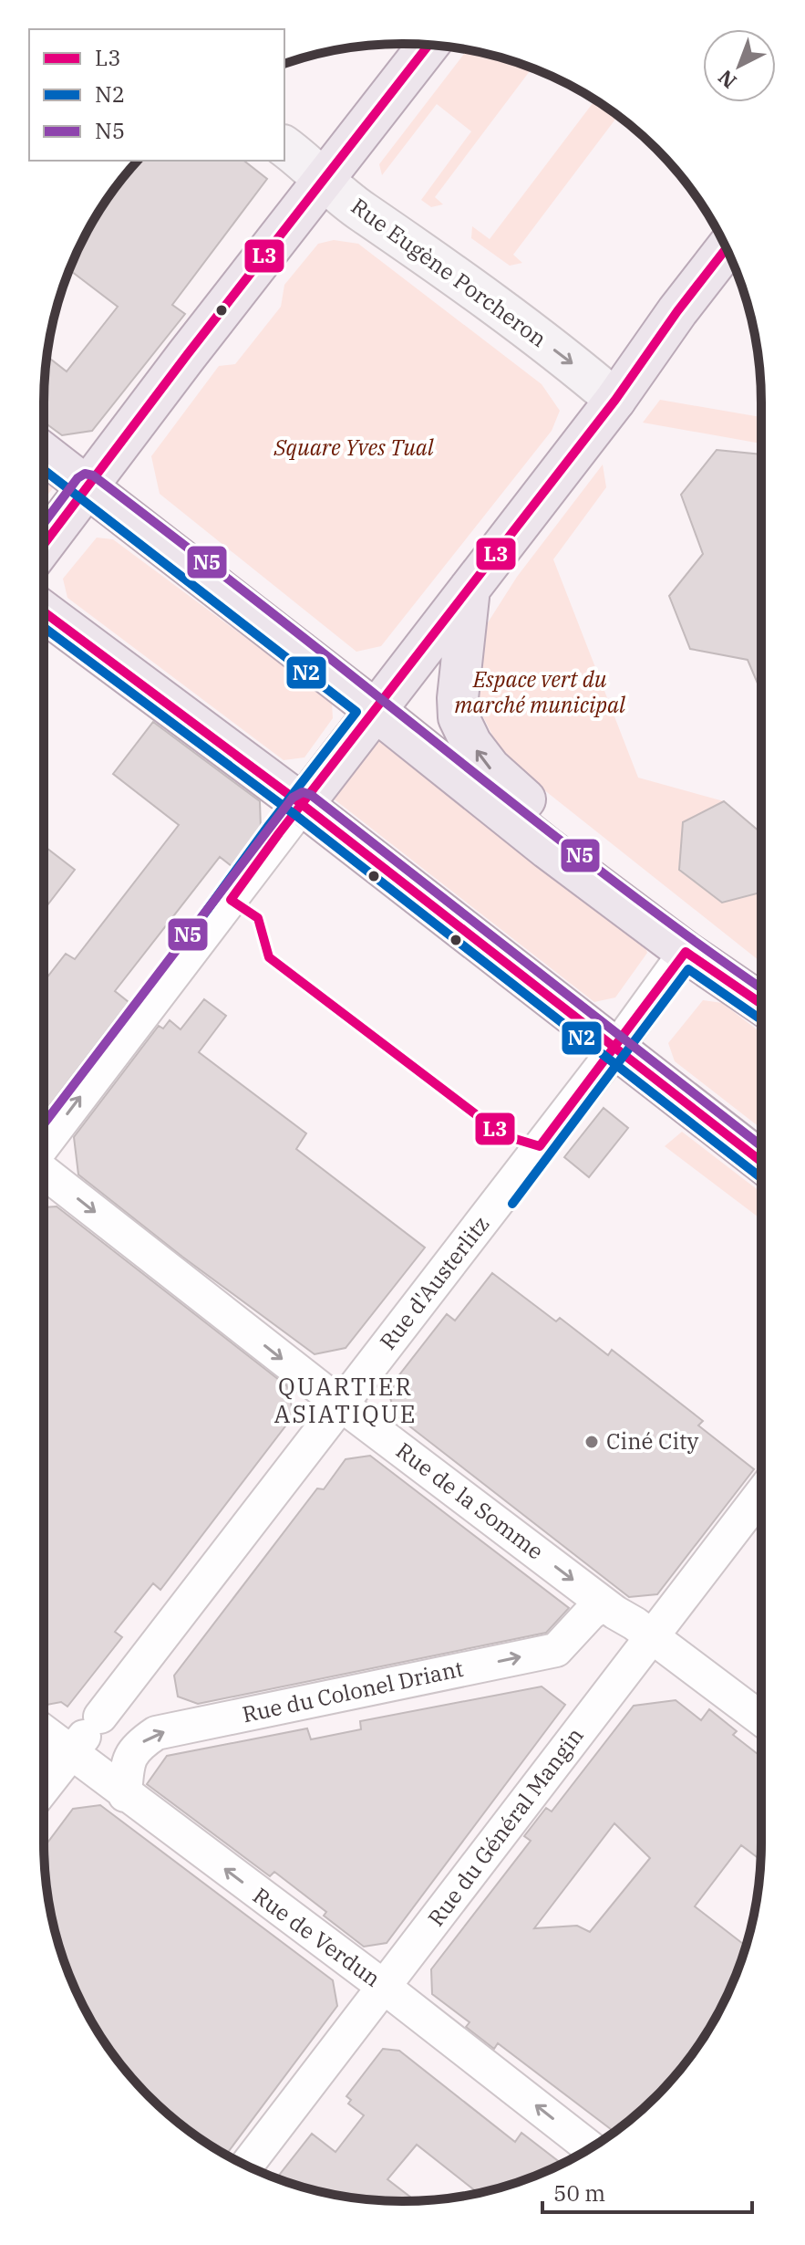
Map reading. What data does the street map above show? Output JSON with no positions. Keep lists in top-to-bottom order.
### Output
{
  "streets": {
    "street": [
      "Rue Eugène Porcheron",
      "Rue d'Austerlitz",
      "Rue de la Somme",
      "Rue du Colonel Driant",
      "Rue du Général Mangin",
      "Rue de Verdun"
    ]
  },
  "crossings": [
    ["Rue d'Austerlitz", "Rue de la Somme"],
    ["Rue d'Austerlitz", "Rue de Verdun"],
    ["Rue de la Somme", "Rue du Colonel Driant"],
    ["Rue de la Somme", "Rue du Général Mangin"],
    ["Rue du Colonel Driant", "Rue de Verdun"],
    ["Rue du Général Mangin", "Rue de Verdun"]
  ],
  "one_way": [
    "Rue Eugène Porcheron",
    "Rue de la Somme",
    "Rue du Colonel Driant",
    "Rue de Verdun"
  ],
  "districts": ["QUARTIER ASIATIQUE"],
  "parks": ["Square Yves Tual", "Espace vert du marché municipal"],
  "places": ["Ciné City"],
  "lines": ["transit line L3", "transit line N2", "transit line N5"],
  "legend": ["L3", "N2", "N5"],
  "scale_bar": "50 m",
  "north": "bottom left"
}
